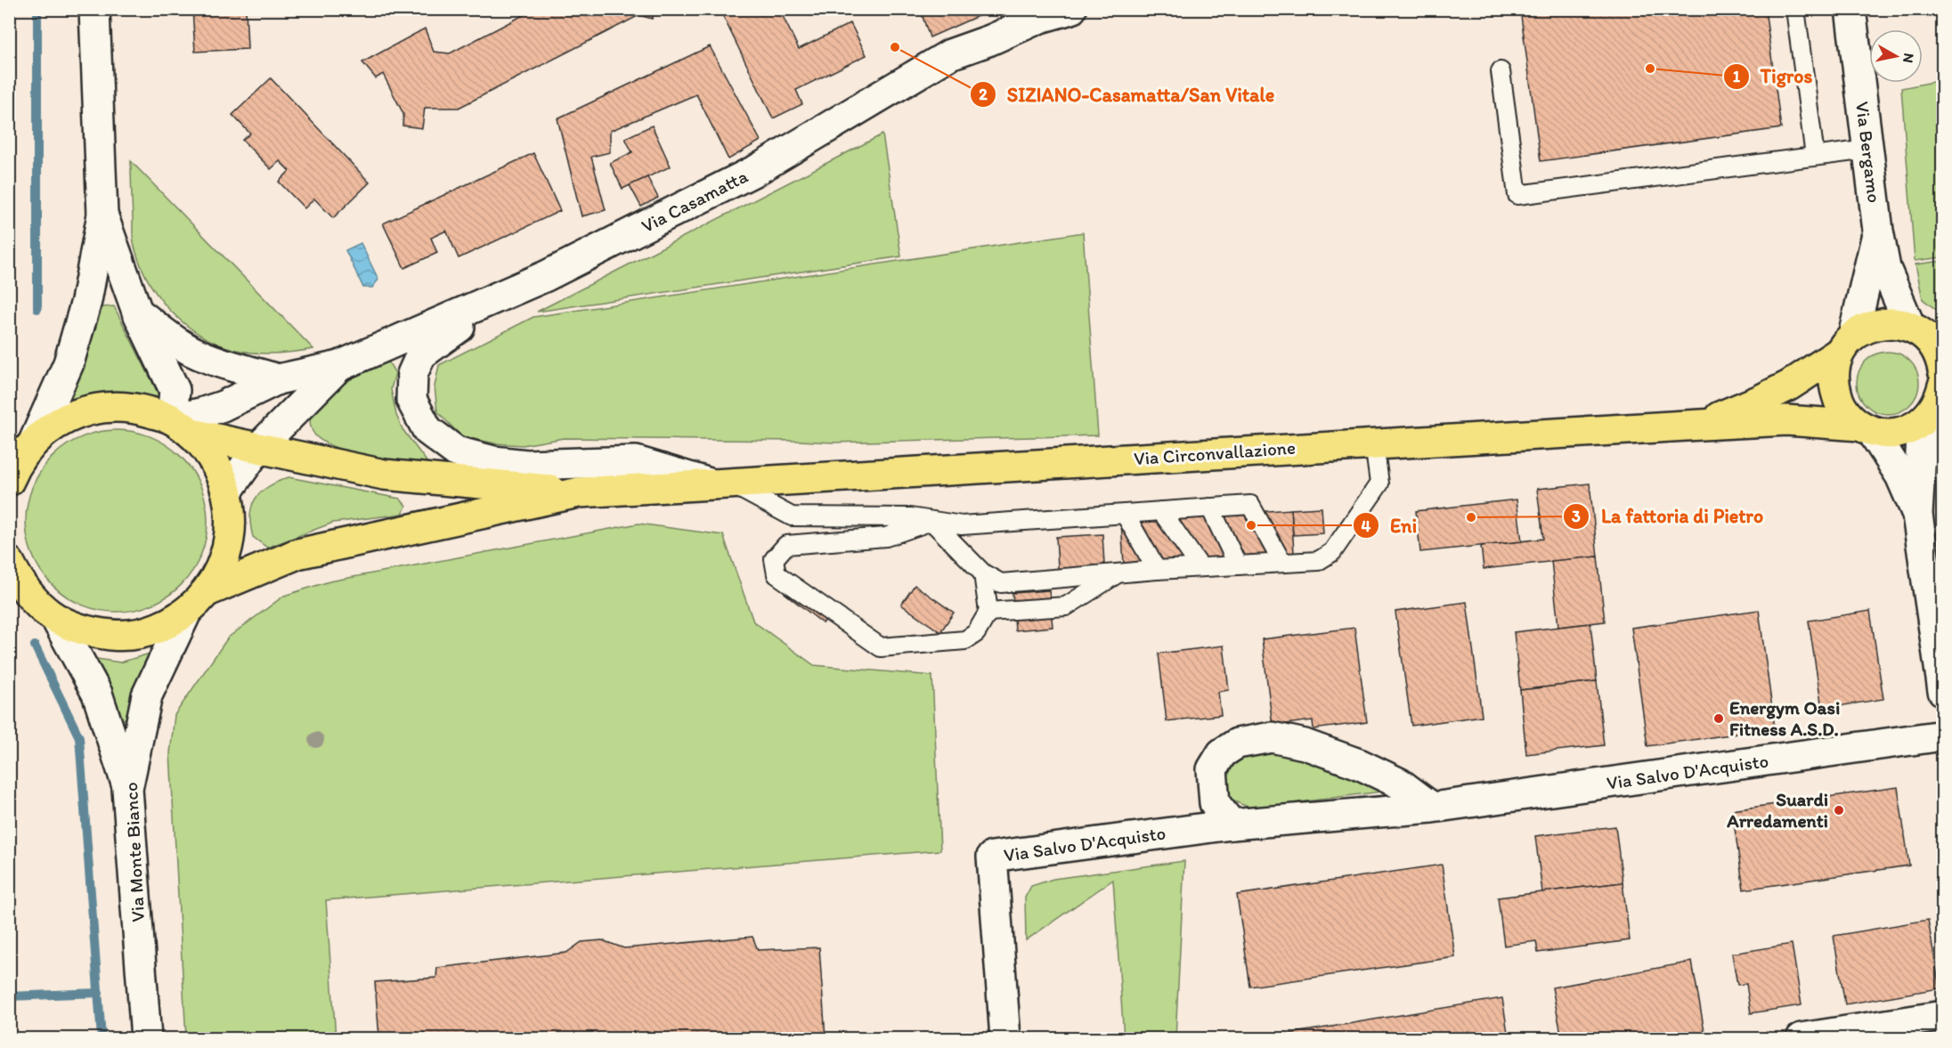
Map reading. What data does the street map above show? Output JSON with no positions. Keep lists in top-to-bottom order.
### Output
{
  "streets": {
    "main road": ["Via Circonvallazione"],
    "street": [
      "Via Bergamo",
      "Via Casamatta",
      "Via Salvo D'Acquisto",
      "Via Monte Bianco"
    ]
  },
  "places": [
    "SIZIANO-Casamatta/San Vitale",
    "Tigros",
    "La fattoria di Pietro",
    "Eni",
    "Energym Oasi Fitness A.S.D.",
    "Suardi Arredamenti"
  ],
  "north": "right"
}
